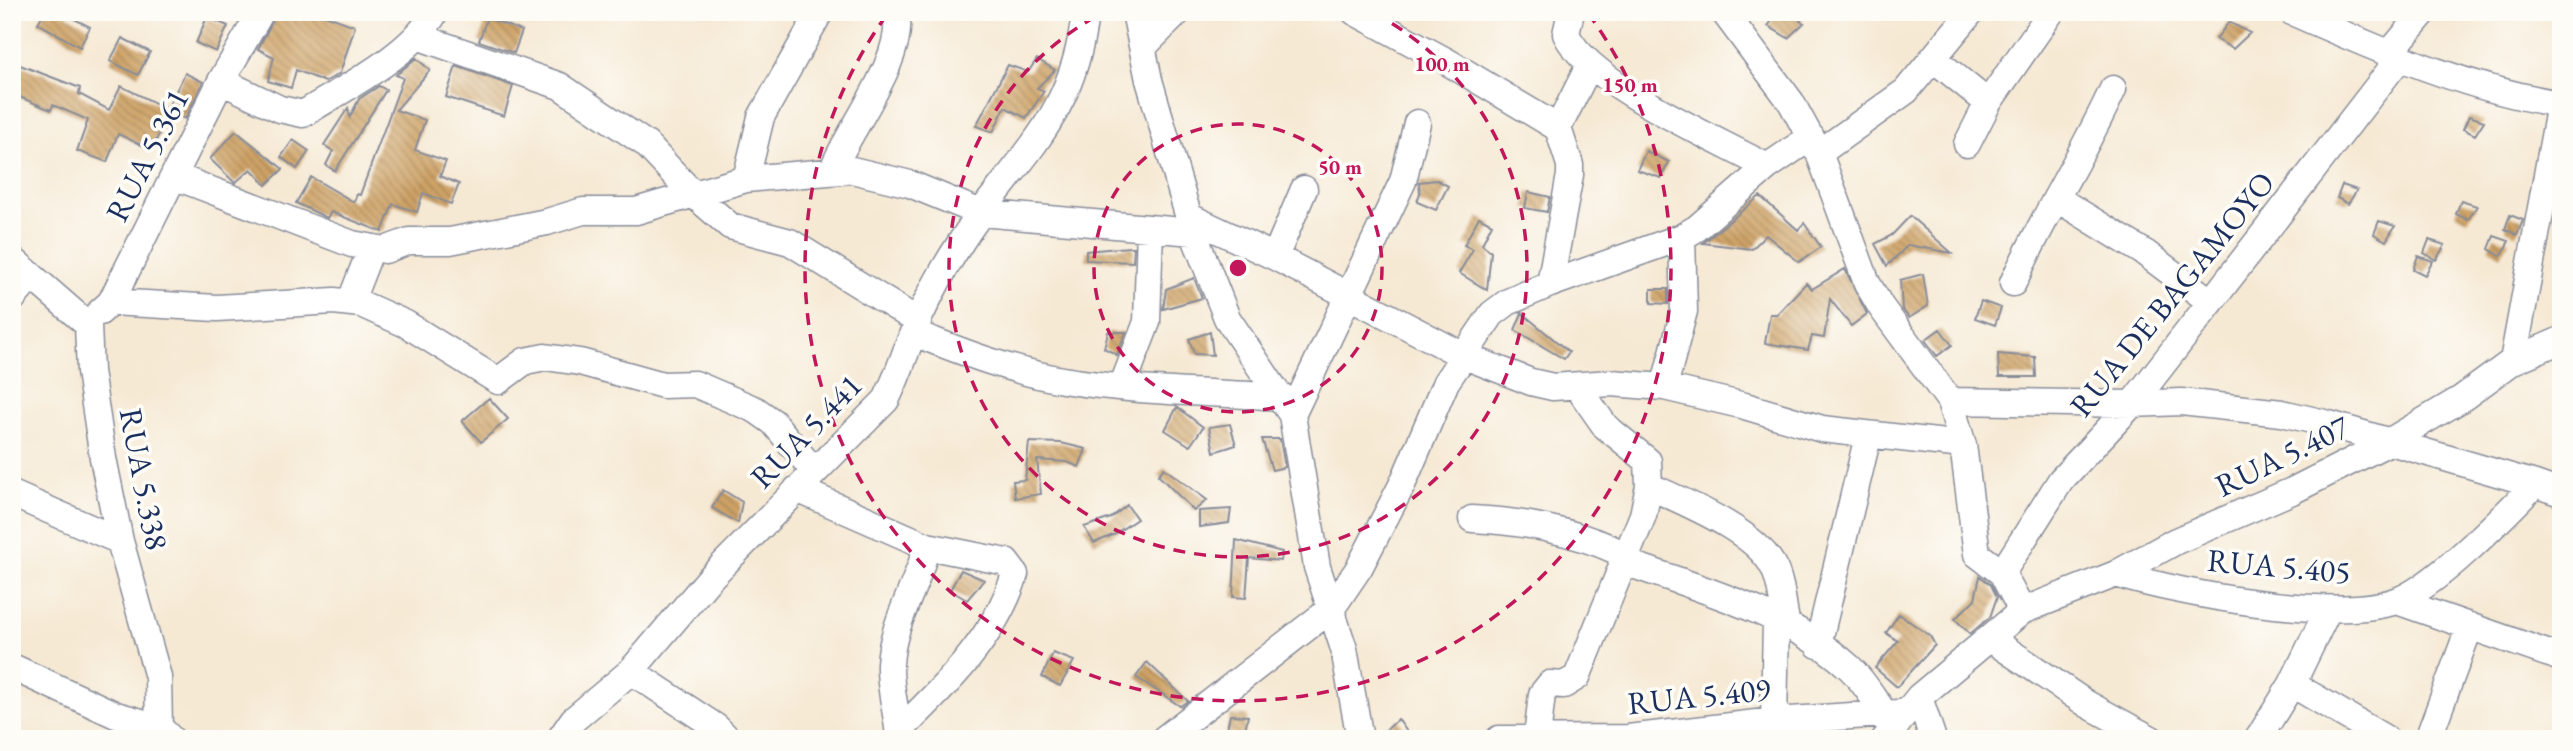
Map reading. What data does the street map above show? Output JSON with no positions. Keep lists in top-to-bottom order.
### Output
{
  "streets": {
    "street": [
      "RUA 5.361",
      "RUA DE BAGAMOYO",
      "RUA 5.441",
      "RUA 5.407",
      "RUA 5.338",
      "RUA 5.405",
      "RUA 5.409"
    ]
  },
  "crossings": [
    ["RUA 5.361", "RUA 5.338"],
    ["RUA 5.407", "RUA 5.405"]
  ],
  "rings": ["100 m", "150 m", "50 m"]
}
